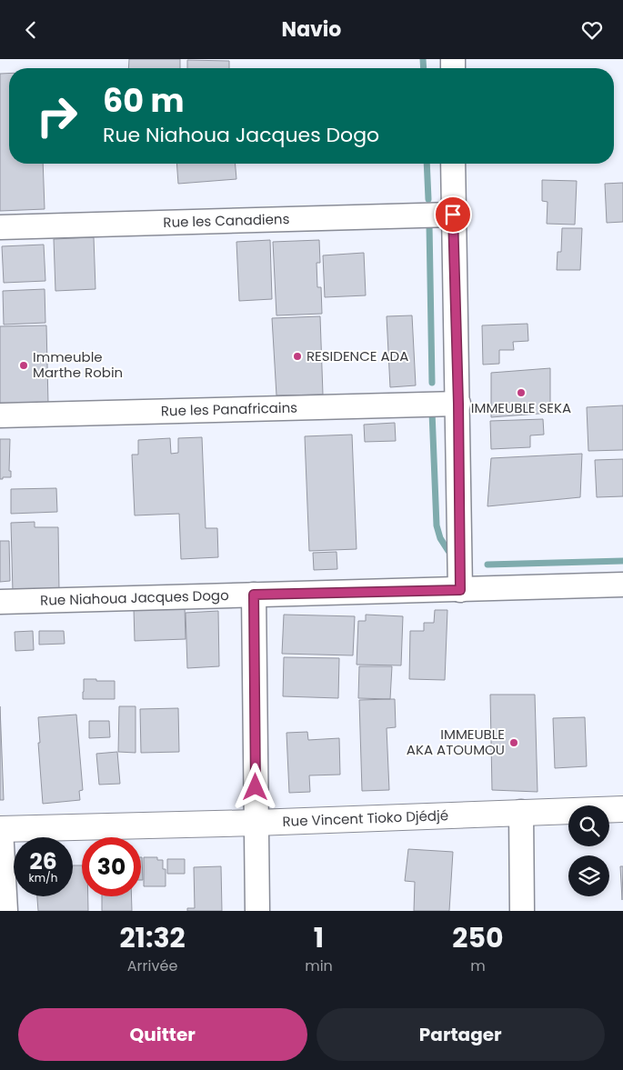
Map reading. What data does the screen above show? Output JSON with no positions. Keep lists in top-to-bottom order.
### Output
{
  "streets": {
    "street": [
      "Rue les Canadiens",
      "Rue les Panafricains",
      "Rue Niahoua Jacques Dogo",
      "Rue Vincent Tioko Djédjé"
    ]
  },
  "places": [
    "RESIDENCE ADA",
    "Immeuble Marthe Robin",
    "IMMEUBLE SEKA",
    "IMMEUBLE AKA ATOUMOU"
  ],
  "page": {
    "header": "Navio",
    "turn": ["60 m", "Rue Niahoua Jacques Dogo"],
    "speed": "26 km/h",
    "limit": "30",
    "eta": [
      "21:32",
      "Arrivée",
      "1",
      "min",
      "250",
      "m"
    ],
    "buttons": ["Quitter", "Partager"]
  }
}
